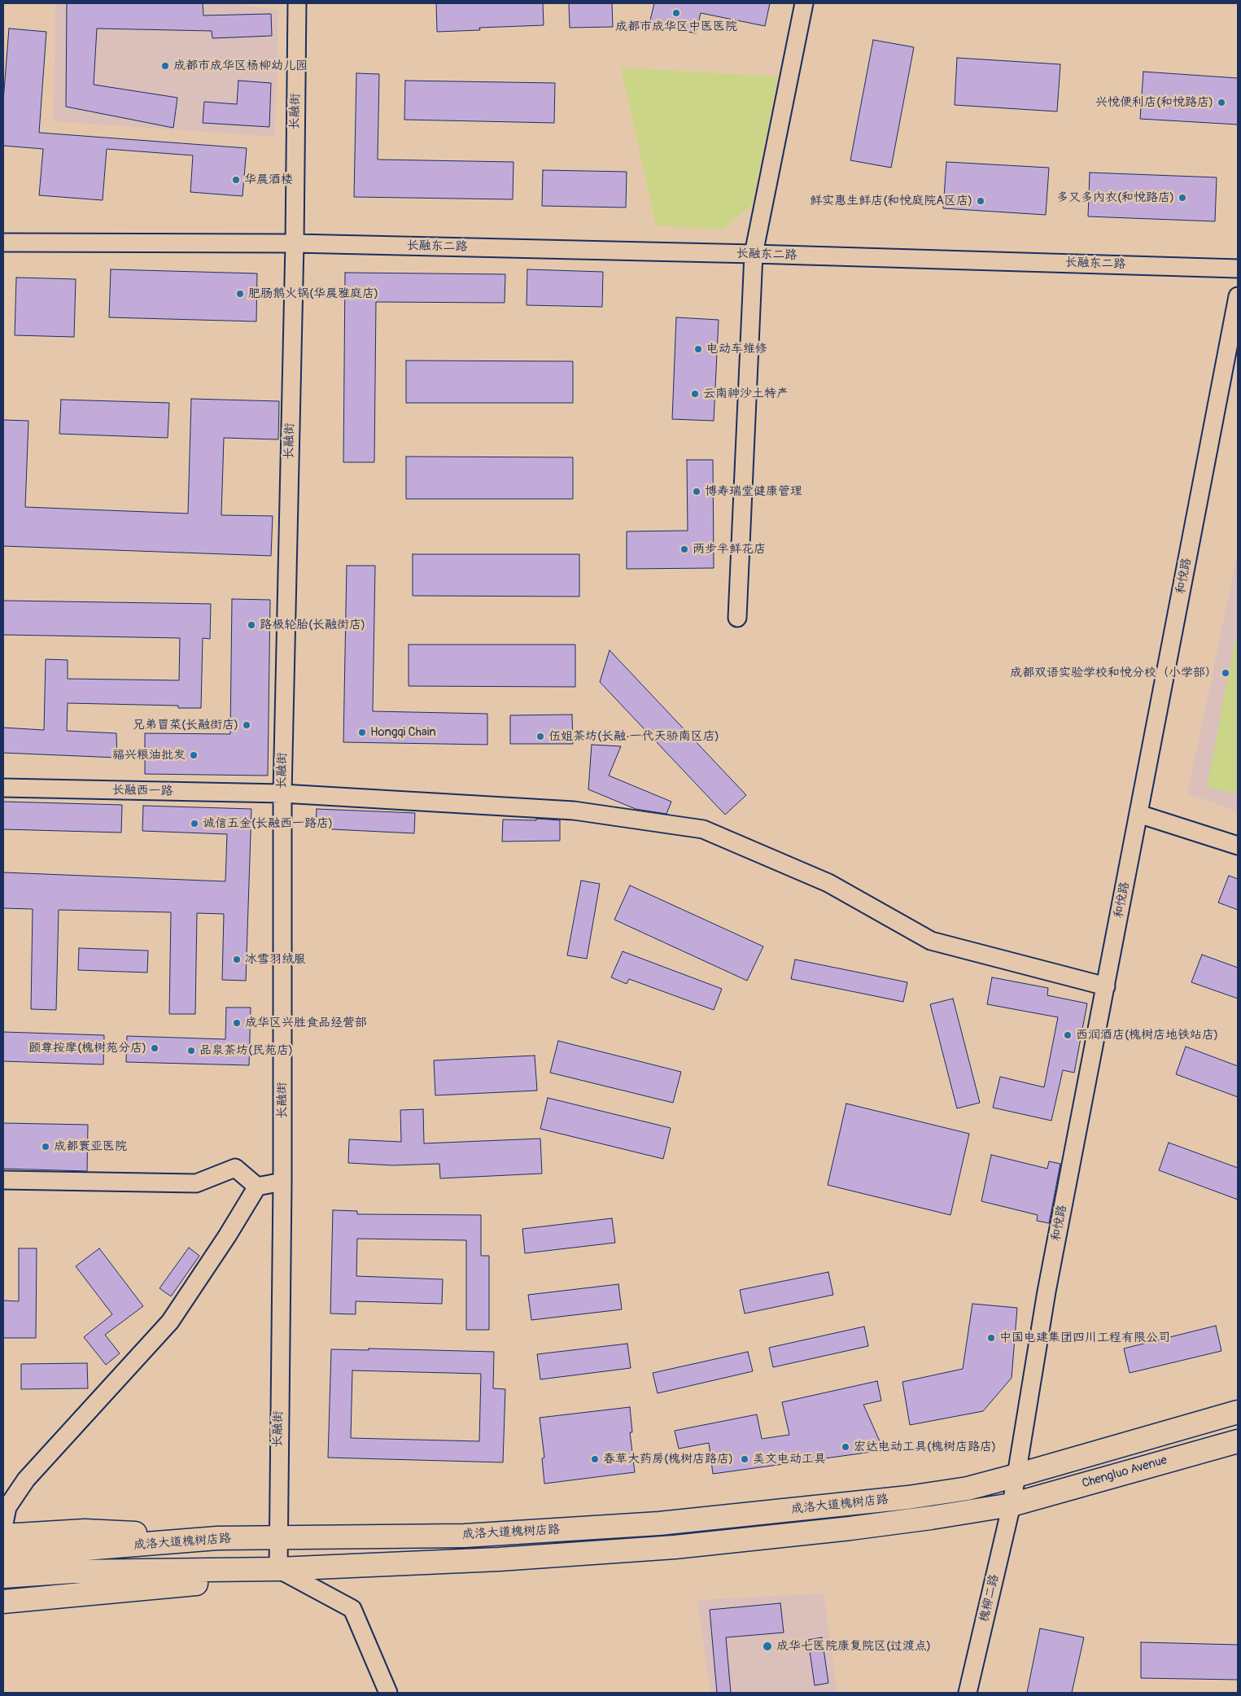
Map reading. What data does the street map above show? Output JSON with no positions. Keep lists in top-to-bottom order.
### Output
{
  "streets": {
    "main road": ["Chengluo Avenue", "成洛大道槐树店路"],
    "street": [
      "长融街",
      "长融东二路",
      "和悦路",
      "长融西一路",
      "槐柳二路"
    ]
  },
  "crossings": [
    ["长融街", "长融东二路"],
    ["长融街", "长融西一路"],
    ["长融街", "成洛大道槐树店路"],
    ["和悦路", "长融西一路"],
    ["和悦路", "Chengluo Avenue"],
    ["和悦路", "成洛大道槐树店路"],
    ["和悦路", "槐柳二路"],
    ["Chengluo Avenue", "成洛大道槐树店路"],
    ["Chengluo Avenue", "槐柳二路"],
    ["成洛大道槐树店路", "槐柳二路"]
  ],
  "places": [
    "成都市成华区中医医院",
    "成都市成华区杨柳幼儿园",
    "兴悦便利店(和悦路店)",
    "华晨酒楼",
    "多又多内衣(和悦路店)",
    "鲜实惠生鲜店(和悦庭院A区店)",
    "肥肠鹅火锅(华晨雅庭店)",
    "电动车维修",
    "云南神沙土特产",
    "博寿瑞堂健康管理",
    "两步半鲜花店",
    "路极轮胎(长融街店)",
    "成都双语实验学校和悦分校（小学部）",
    "兄弟冒菜(长融街店)",
    "Hongqi Chain",
    "伍姐茶坊(长融·一代天骄南区店)",
    "福兴粮油批发",
    "诚信五金(长融西一路店)",
    "冰雪羽绒服",
    "成华区兴胜食品经营部",
    "西润酒店(槐树店地铁站店)",
    "颐尊按摩(槐树苑分店)",
    "品泉茶坊(民苑店)",
    "成都寰亚医院",
    "中国电建集团四川工程有限公司",
    "宏达电动工具(槐树店路店)",
    "春草大药房(槐树店路店)",
    "美文电动工具",
    "成华七医院康复院区(过渡点)"
  ]
}
